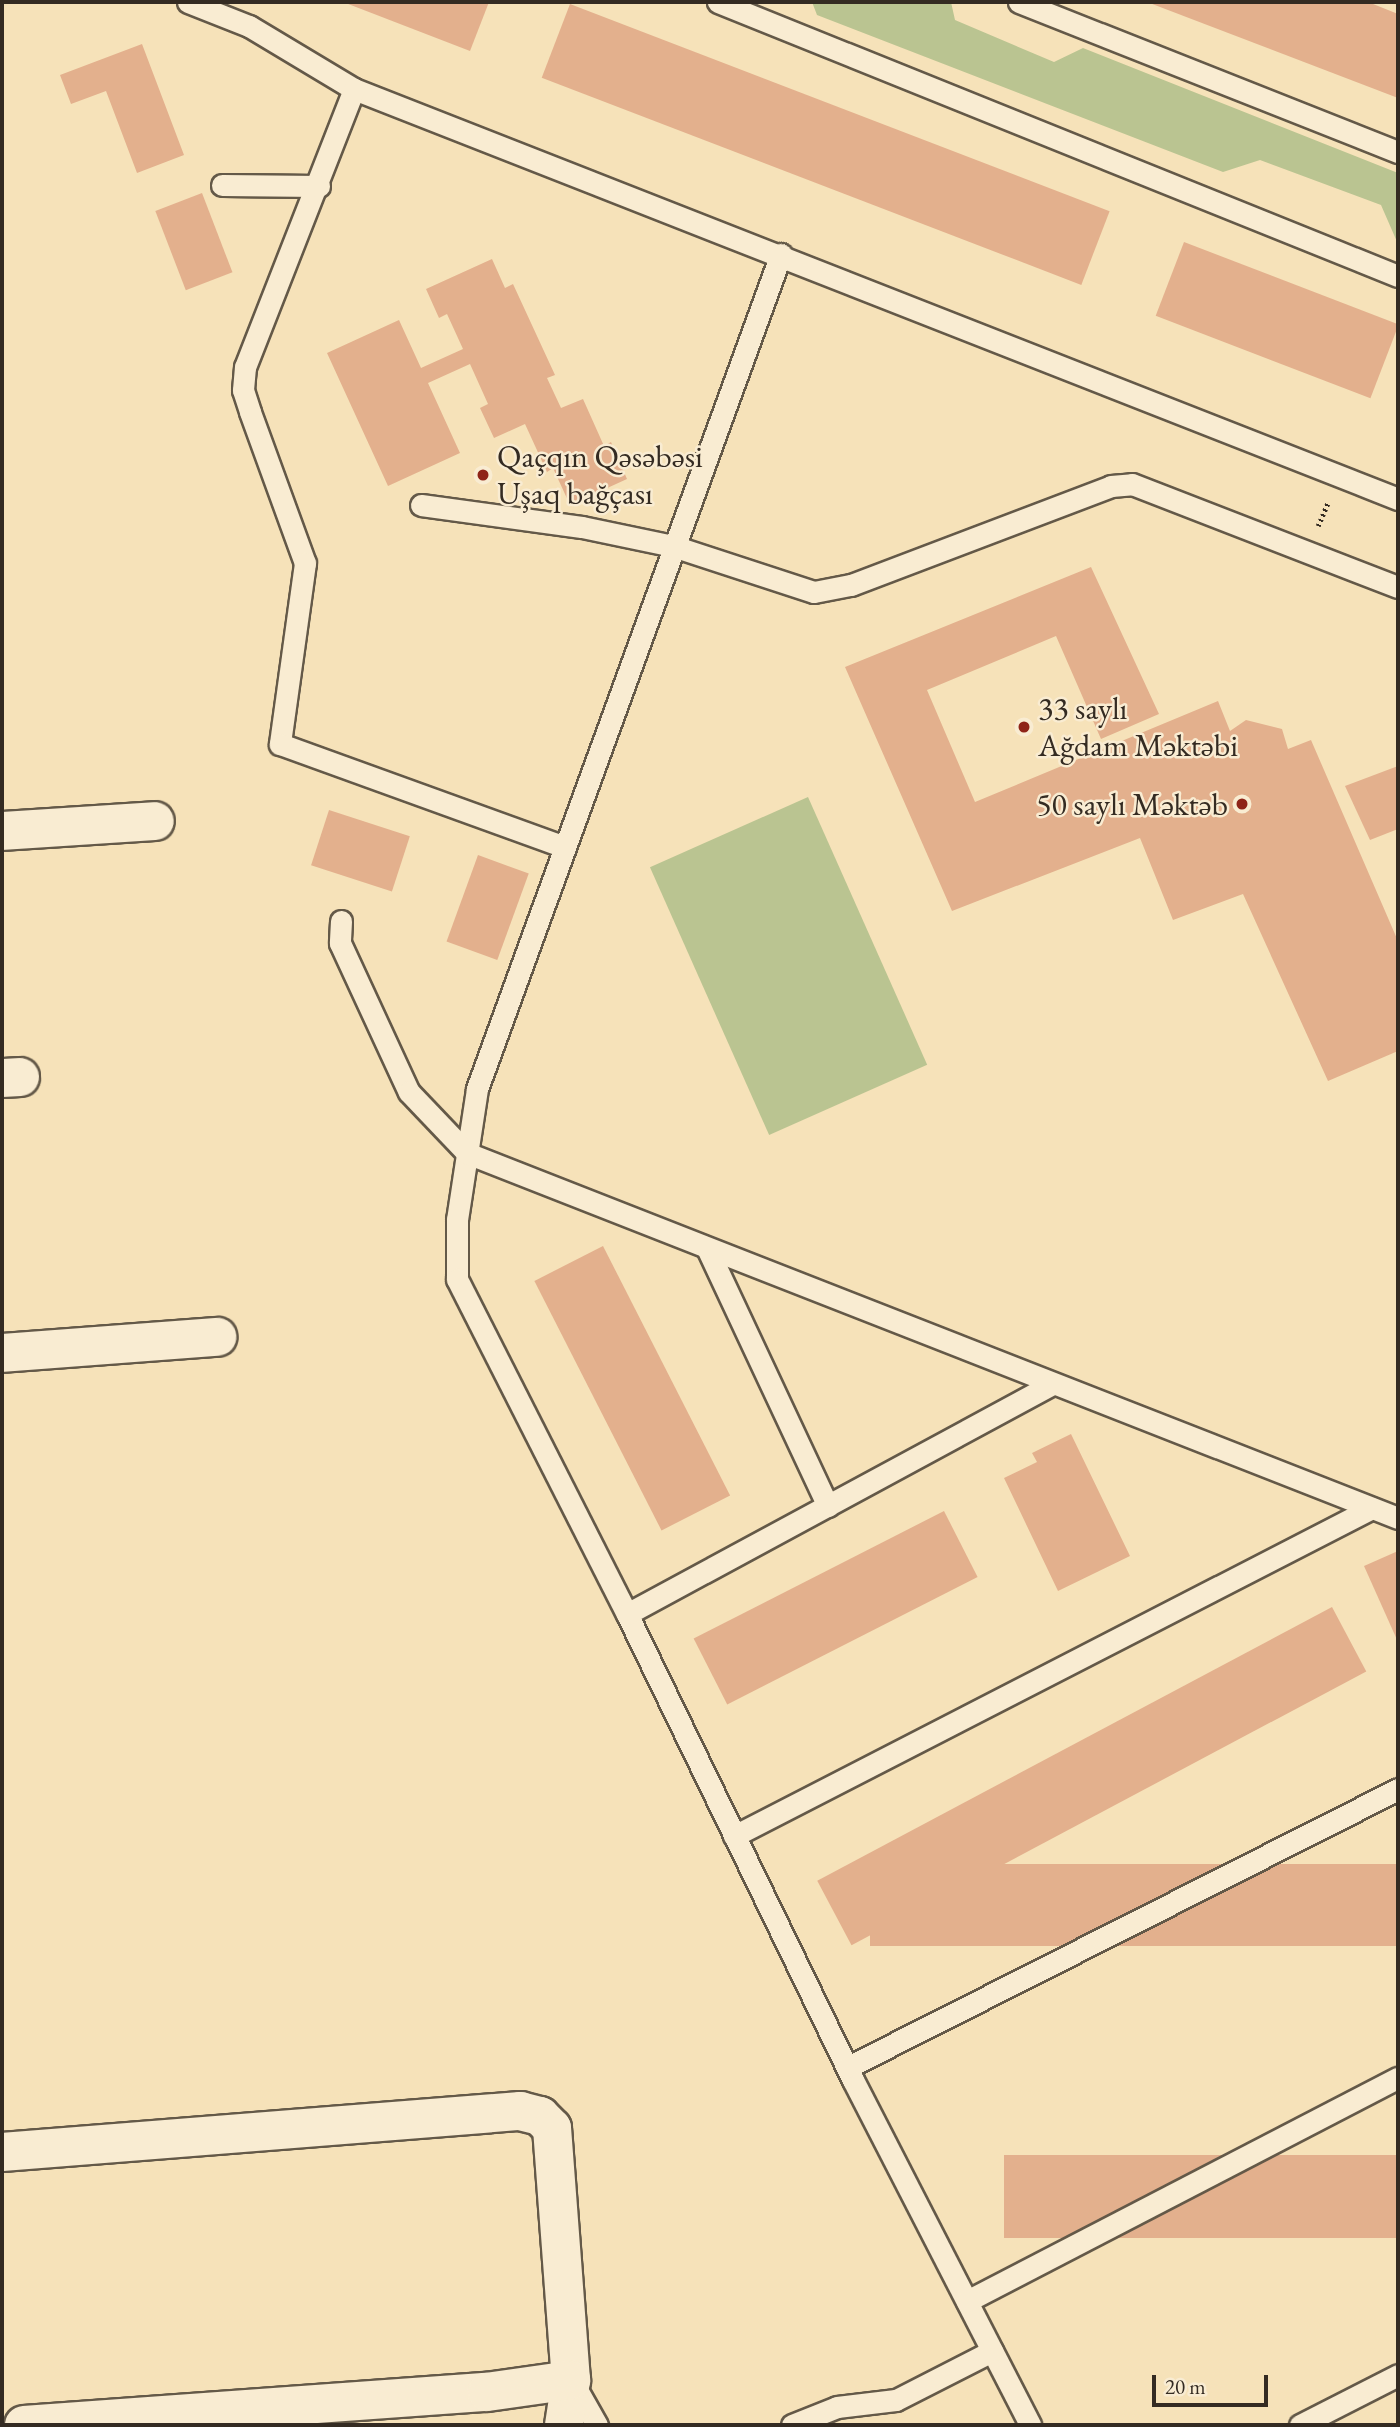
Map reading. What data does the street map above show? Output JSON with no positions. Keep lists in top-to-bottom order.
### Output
{
  "places": ["Qaçqın Qəsəbəsi Uşaq bağçası", "33 saylı Ağdam Məktəbi", "50 saylı Məktəb"],
  "scale_bar": "20 m"
}
